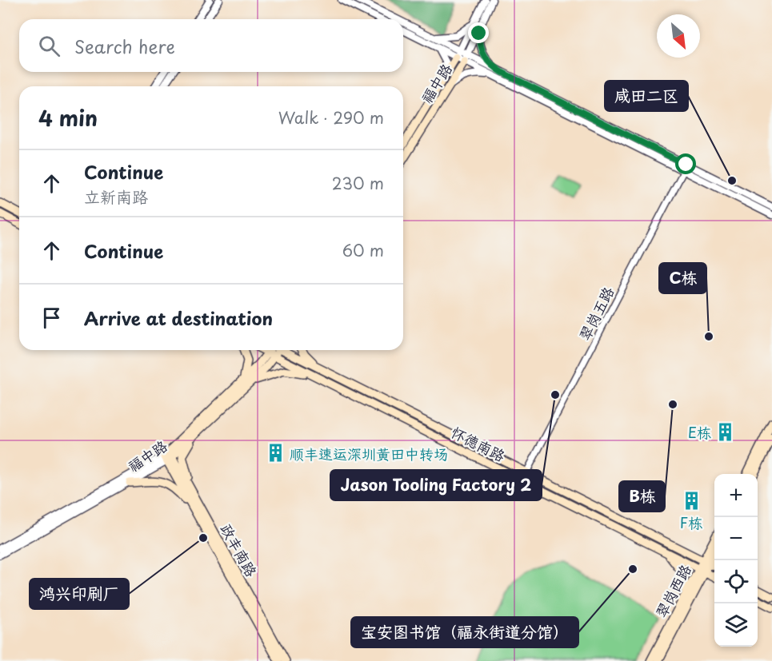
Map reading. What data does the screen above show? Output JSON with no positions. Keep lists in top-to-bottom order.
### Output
{
  "streets": {
    "main road": [
      "福中路",
      "怀德南路",
      "政丰南路",
      "翠岗西路"
    ],
    "street": ["翠岗五路"]
  },
  "crossings": [
    ["福中路", "怀德南路"],
    ["福中路", "政丰南路"],
    ["翠岗五路", "怀德南路"],
    ["怀德南路", "翠岗西路"]
  ],
  "places": {
    "other": [
      "咸田二区",
      "C栋",
      "Jason Tooling Factory 2",
      "B栋",
      "鸿兴印刷厂",
      "宝安图书馆（福永街道分馆）"
    ],
    "building": ["E栋", "顺丰速运深圳黄田中转场", "F栋"]
  },
  "north": "bottom right",
  "page": {
    "search": "Search here",
    "heading": ["4 min", "Walk · 290 m"],
    "list": [
      ["Continue", "立新南路", "230 m"],
      ["Continue", "60 m"],
      "Arrive at destination"
    ],
    "map_buttons": ["+", "−"]
  }
}
